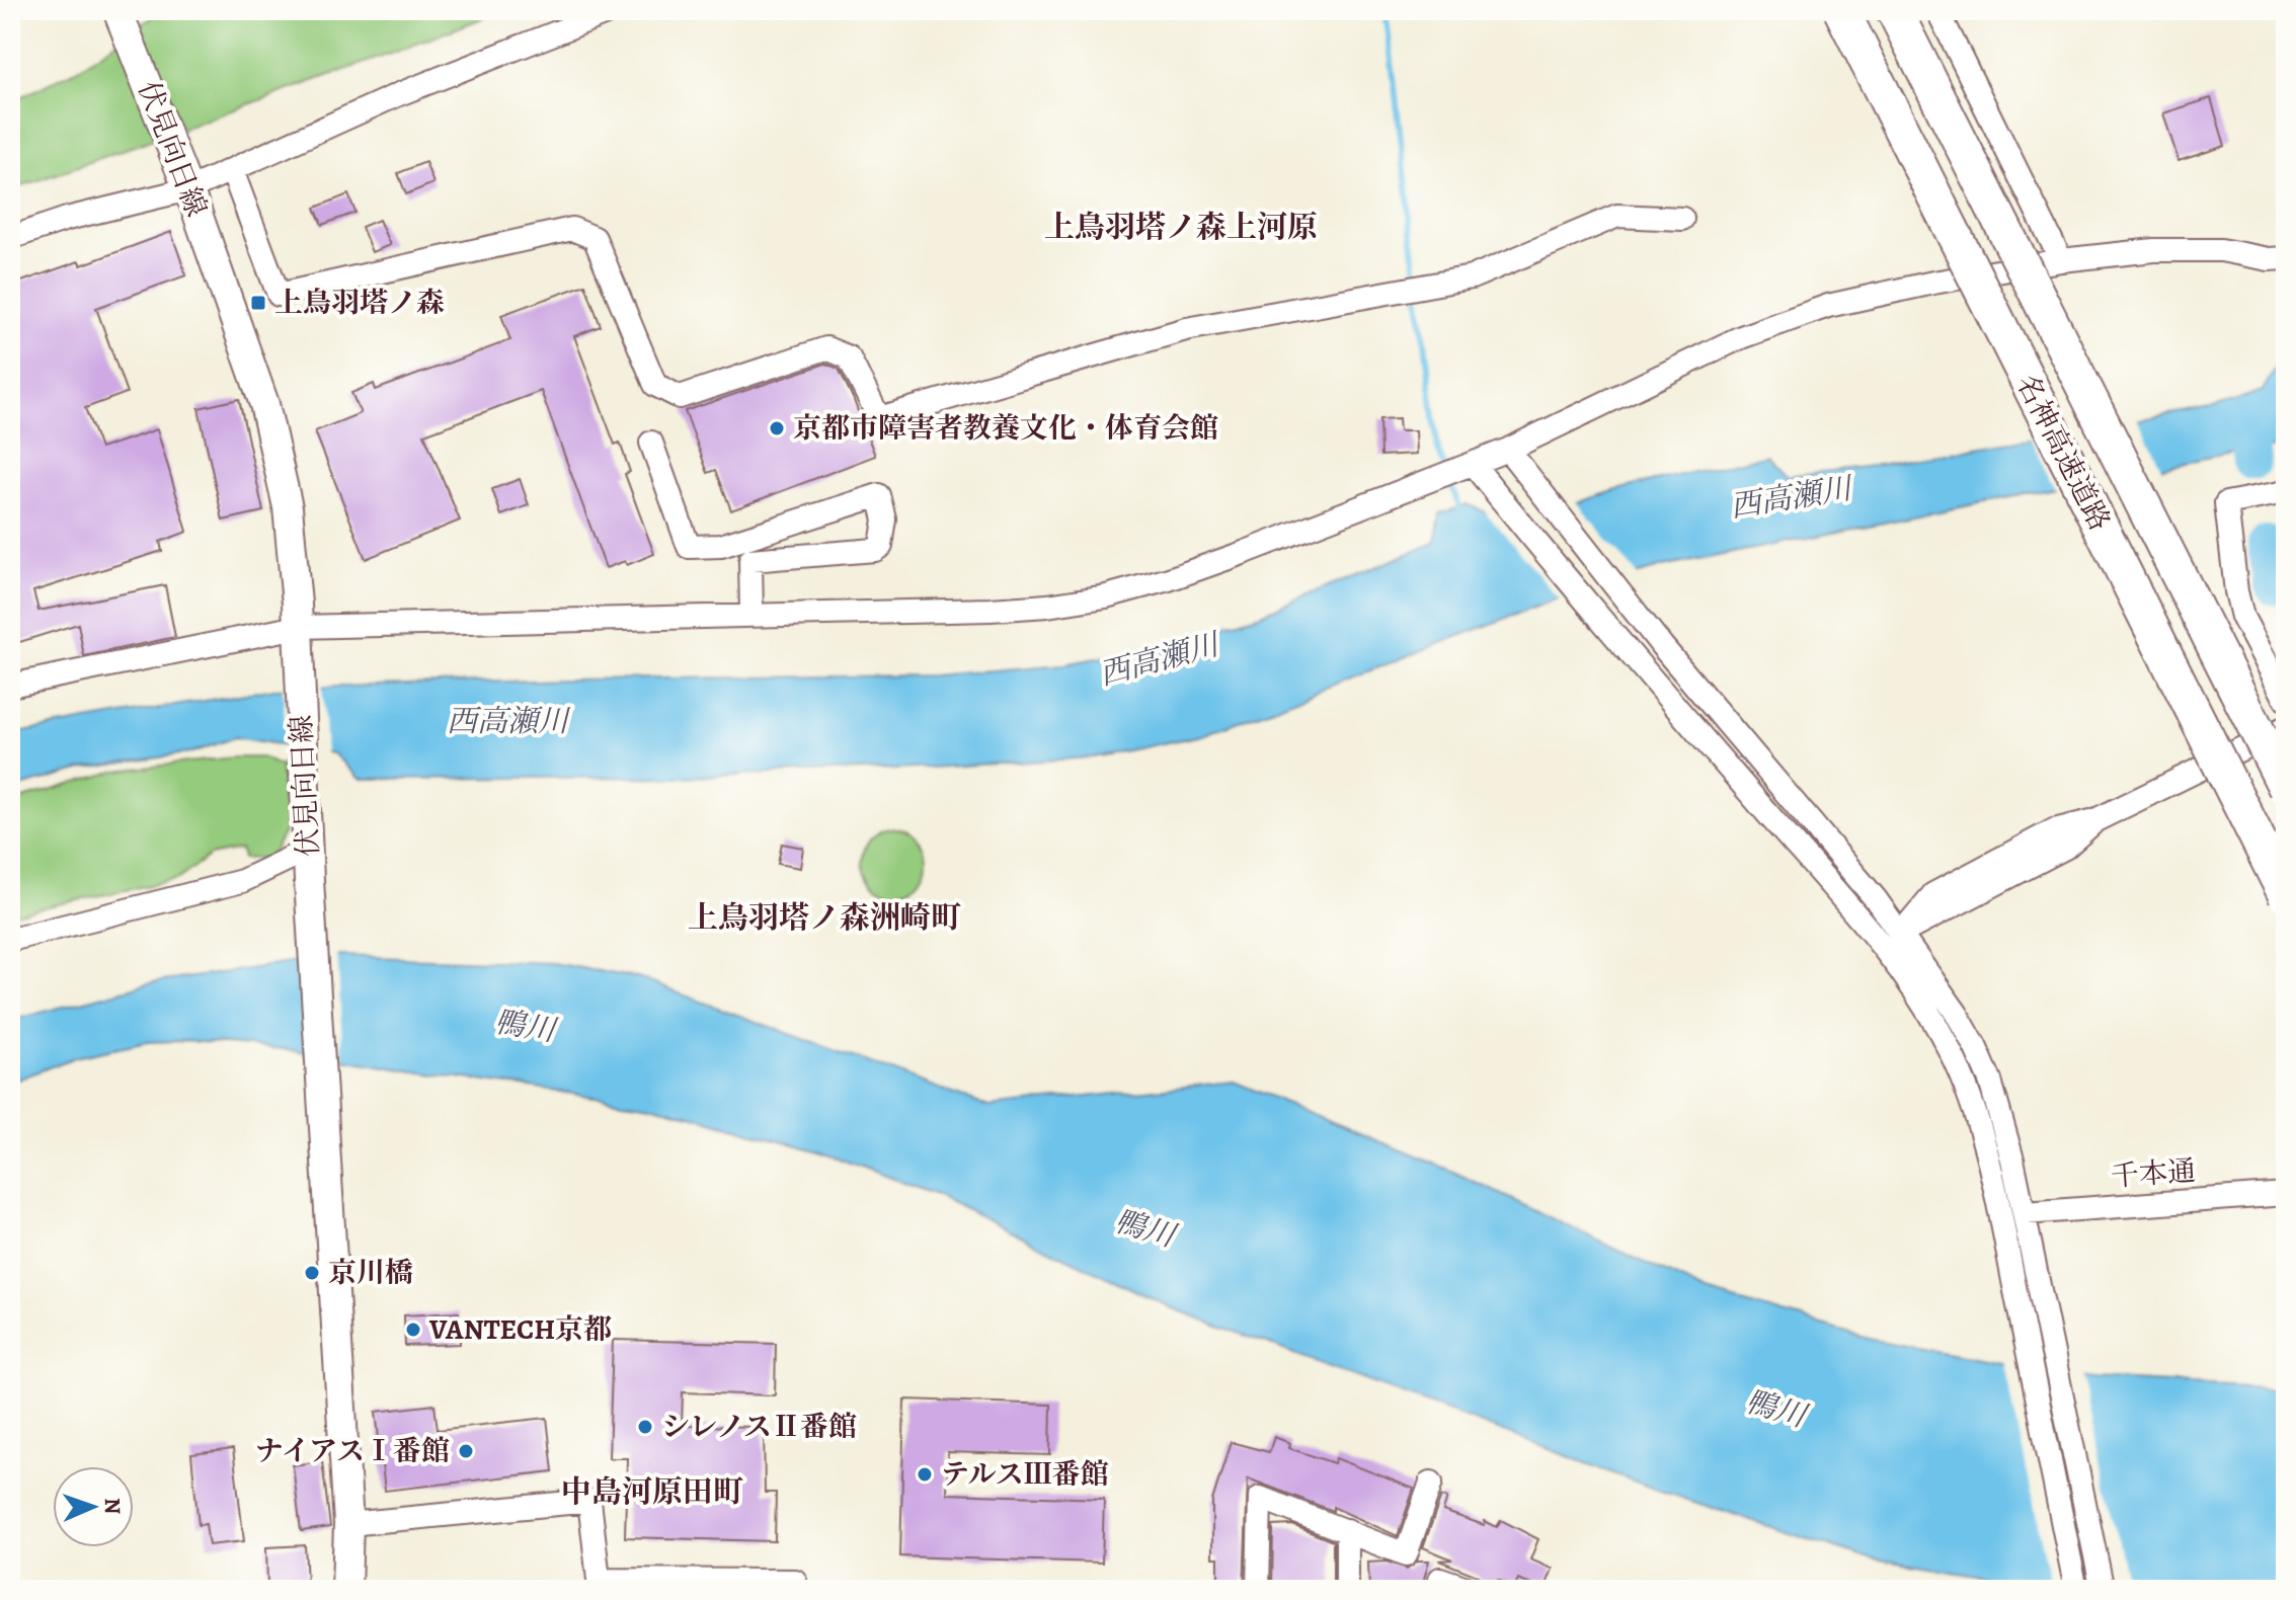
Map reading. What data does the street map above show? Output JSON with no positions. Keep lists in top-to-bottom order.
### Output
{
  "streets": {
    "highway": ["名神高速道路"],
    "main road": ["伏見向日線"],
    "street": ["千本通"]
  },
  "districts": ["上鳥羽塔ノ森上河原", "上鳥羽塔ノ森洲崎町", "中島河原田町"],
  "water": ["西高瀬川", "鴨川"],
  "places": {
    "transit": ["上鳥羽塔ノ森"],
    "other": [
      "京都市障害者教養文化・体育会館",
      "京川橋",
      "VANTECH京都",
      "シレノスⅡ番館",
      "ナイアスⅠ番館",
      "テルスⅢ番館"
    ]
  },
  "north": "right"
}
